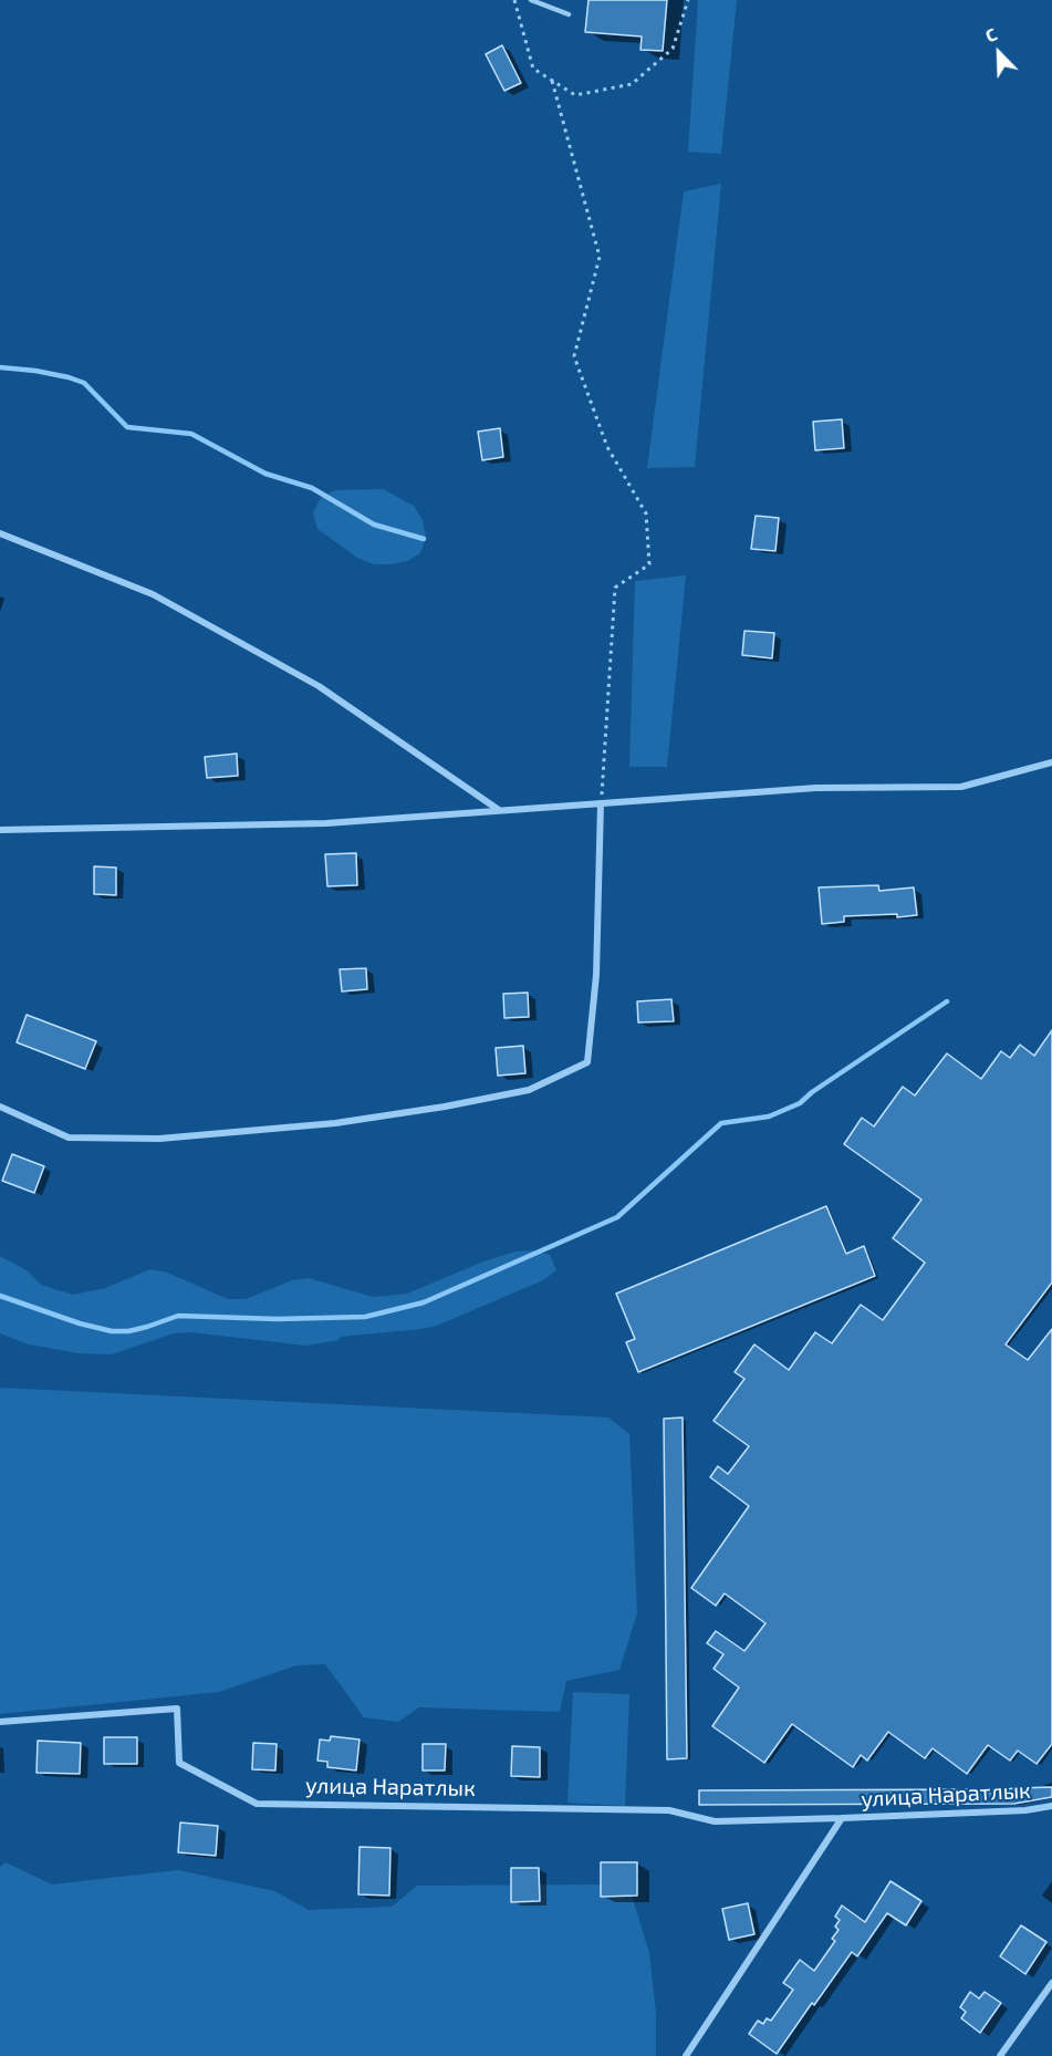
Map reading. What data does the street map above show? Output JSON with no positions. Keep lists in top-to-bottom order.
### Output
{
  "streets": {
    "street": ["улица Наратлык"]
  },
  "north": "top left"
}
